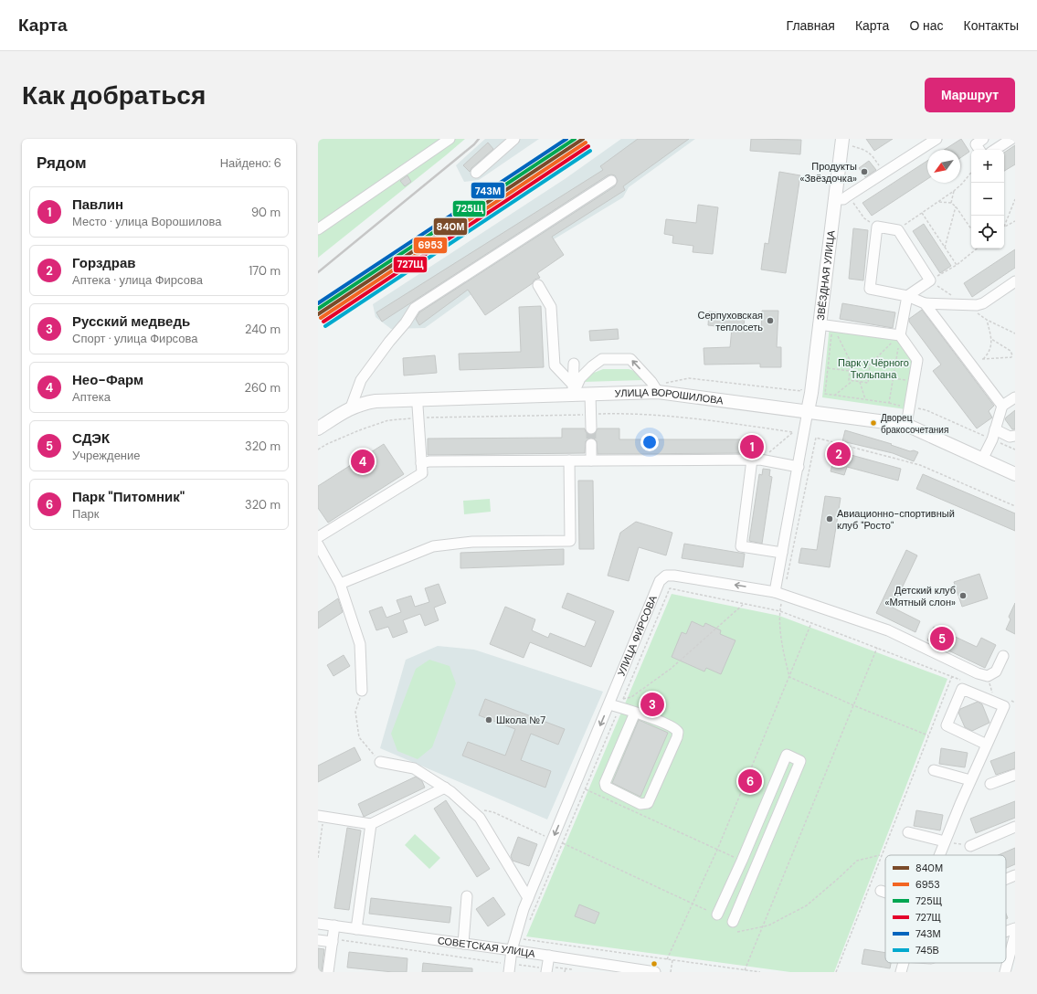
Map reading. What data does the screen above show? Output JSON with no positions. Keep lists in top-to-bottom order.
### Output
{
  "streets": {
    "main road": ["ЗВЁЗДНАЯ УЛИЦА", "УЛИЦА ВОРОШИЛОВА"],
    "street": ["УЛИЦА ФИРСОВА", "СОВЕТСКАЯ УЛИЦА"]
  },
  "crossings": [
    ["ЗВЁЗДНАЯ УЛИЦА", "УЛИЦА ВОРОШИЛОВА"],
    ["УЛИЦА ФИРСОВА", "СОВЕТСКАЯ УЛИЦА"]
  ],
  "one_way": ["УЛИЦА ФИРСОВА"],
  "parks": ["Парк у Чёрного Тюльпана"],
  "places": [
    "Продукты «Звёздочка»",
    "Серпуховская теплосеть",
    "Дворец бракосочетания",
    "Авиационно-спортивный клуб \"Росто\"",
    "Детский клуб «Мятный слон»",
    "Школа №7"
  ],
  "lines": [
    "transit line 840М",
    "transit line 725Щ",
    "transit line 743М",
    "transit line 6953",
    "transit line 727Щ",
    "transit line 745В"
  ],
  "legend": [
    "840М",
    "6953",
    "725Щ",
    "727Щ",
    "743М",
    "745В"
  ],
  "north": "bottom left",
  "page": {
    "header": "Карта",
    "nav": [
      "Главная",
      "Карта",
      "О нас",
      "Контакты"
    ],
    "buttons": "Маршрут",
    "title": "Как добраться",
    "heading": ["Рядом", "Найдено: 6"],
    "map_buttons": ["+", "−"],
    "list": [
      {
        "mark": "1",
        "name": "Павлин",
        "note": "Место · улица Ворошилова",
        "value": "90 m"
      },
      {
        "mark": "2",
        "name": "Горздрав",
        "note": "Аптека · улица Фирсова",
        "value": "170 m"
      },
      {
        "mark": "3",
        "name": "Русский медведь",
        "note": "Спорт · улица Фирсова",
        "value": "240 m"
      },
      {
        "mark": "4",
        "name": "Нео-Фарм",
        "note": "Аптека",
        "value": "260 m"
      },
      {
        "mark": "5",
        "name": "СДЭК",
        "note": "Учреждение",
        "value": "320 m"
      },
      {
        "mark": "6",
        "name": "Парк \"Питомник\"",
        "note": "Парк",
        "value": "320 m"
      }
    ],
    "pins": [
      "1",
      "2",
      "4",
      "5",
      "3",
      "6"
    ]
  }
}
